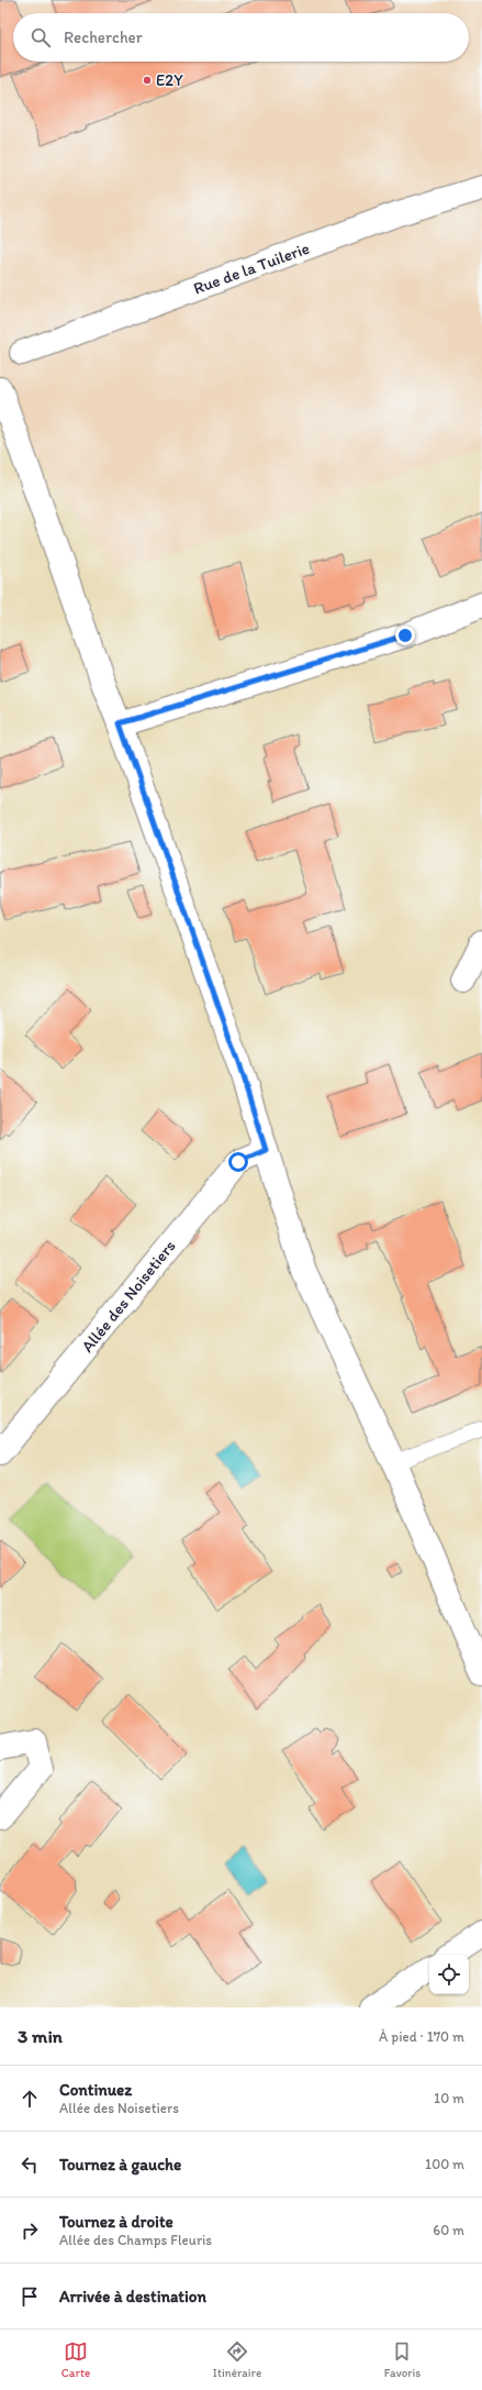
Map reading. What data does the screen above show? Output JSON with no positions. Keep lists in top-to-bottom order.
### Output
{
  "streets": {
    "street": ["Rue de la Tuilerie", "Allée des Noisetiers"]
  },
  "places": ["E2Y"],
  "page": {
    "search": "Rechercher",
    "heading": ["3 min", "À pied · 170 m"],
    "list": [
      ["Continuez", "Allée des Noisetiers", "10 m"],
      ["Tournez à gauche", "100 m"],
      ["Tournez à droite", "Allée des Champs Fleuris", "60 m"],
      "Arrivée à destination"
    ],
    "nav": ["Carte", "Itinéraire", "Favoris"]
  }
}
